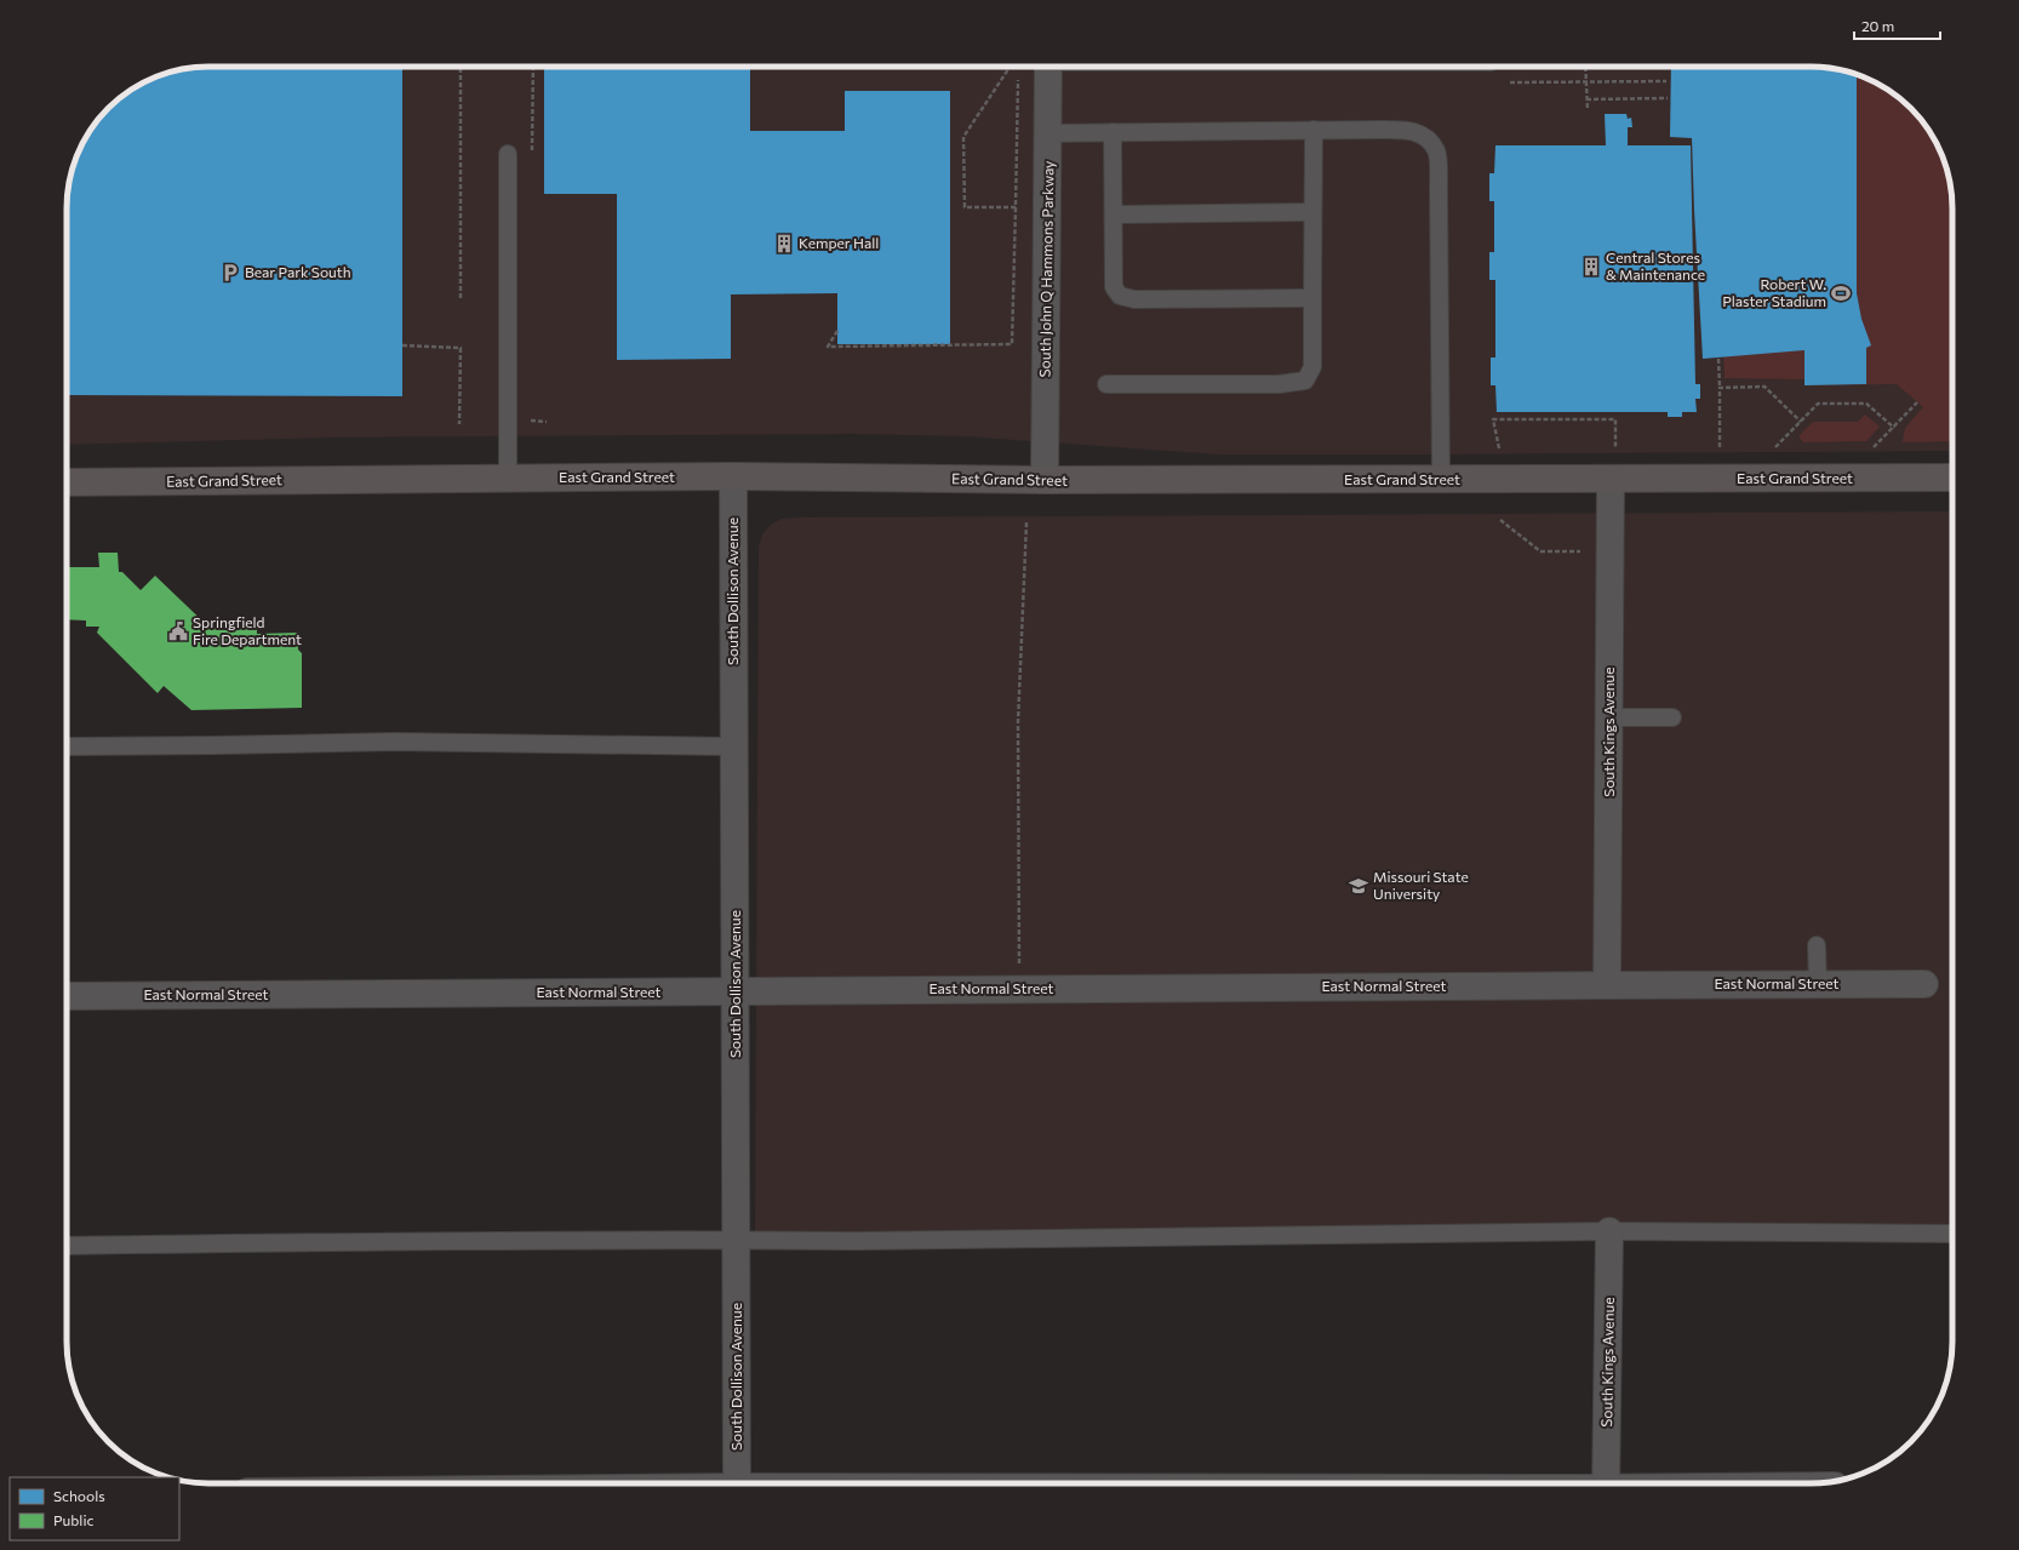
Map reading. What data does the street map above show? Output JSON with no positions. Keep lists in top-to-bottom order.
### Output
{
  "streets": {
    "main road": ["East Grand Street"],
    "street": [
      "South John Q Hammons Parkway",
      "South Dollison Avenue",
      "South Kings Avenue",
      "East Normal Street"
    ]
  },
  "crossings": [
    ["South John Q Hammons Parkway", "East Grand Street"],
    ["East Grand Street", "South Dollison Avenue"],
    ["East Grand Street", "South Kings Avenue"],
    ["South Dollison Avenue", "East Normal Street"],
    ["South Kings Avenue", "East Normal Street"]
  ],
  "places": {
    "building": ["Kemper Hall", "Central Stores & Maintenance"],
    "parking": ["Bear Park South"],
    "sports": ["Robert W. Plaster Stadium"],
    "public building": ["Springfield Fire Department"],
    "school or university": ["Missouri State University"]
  },
  "legend": ["Schools", "Public"],
  "scale_bar": "20 m"
}
